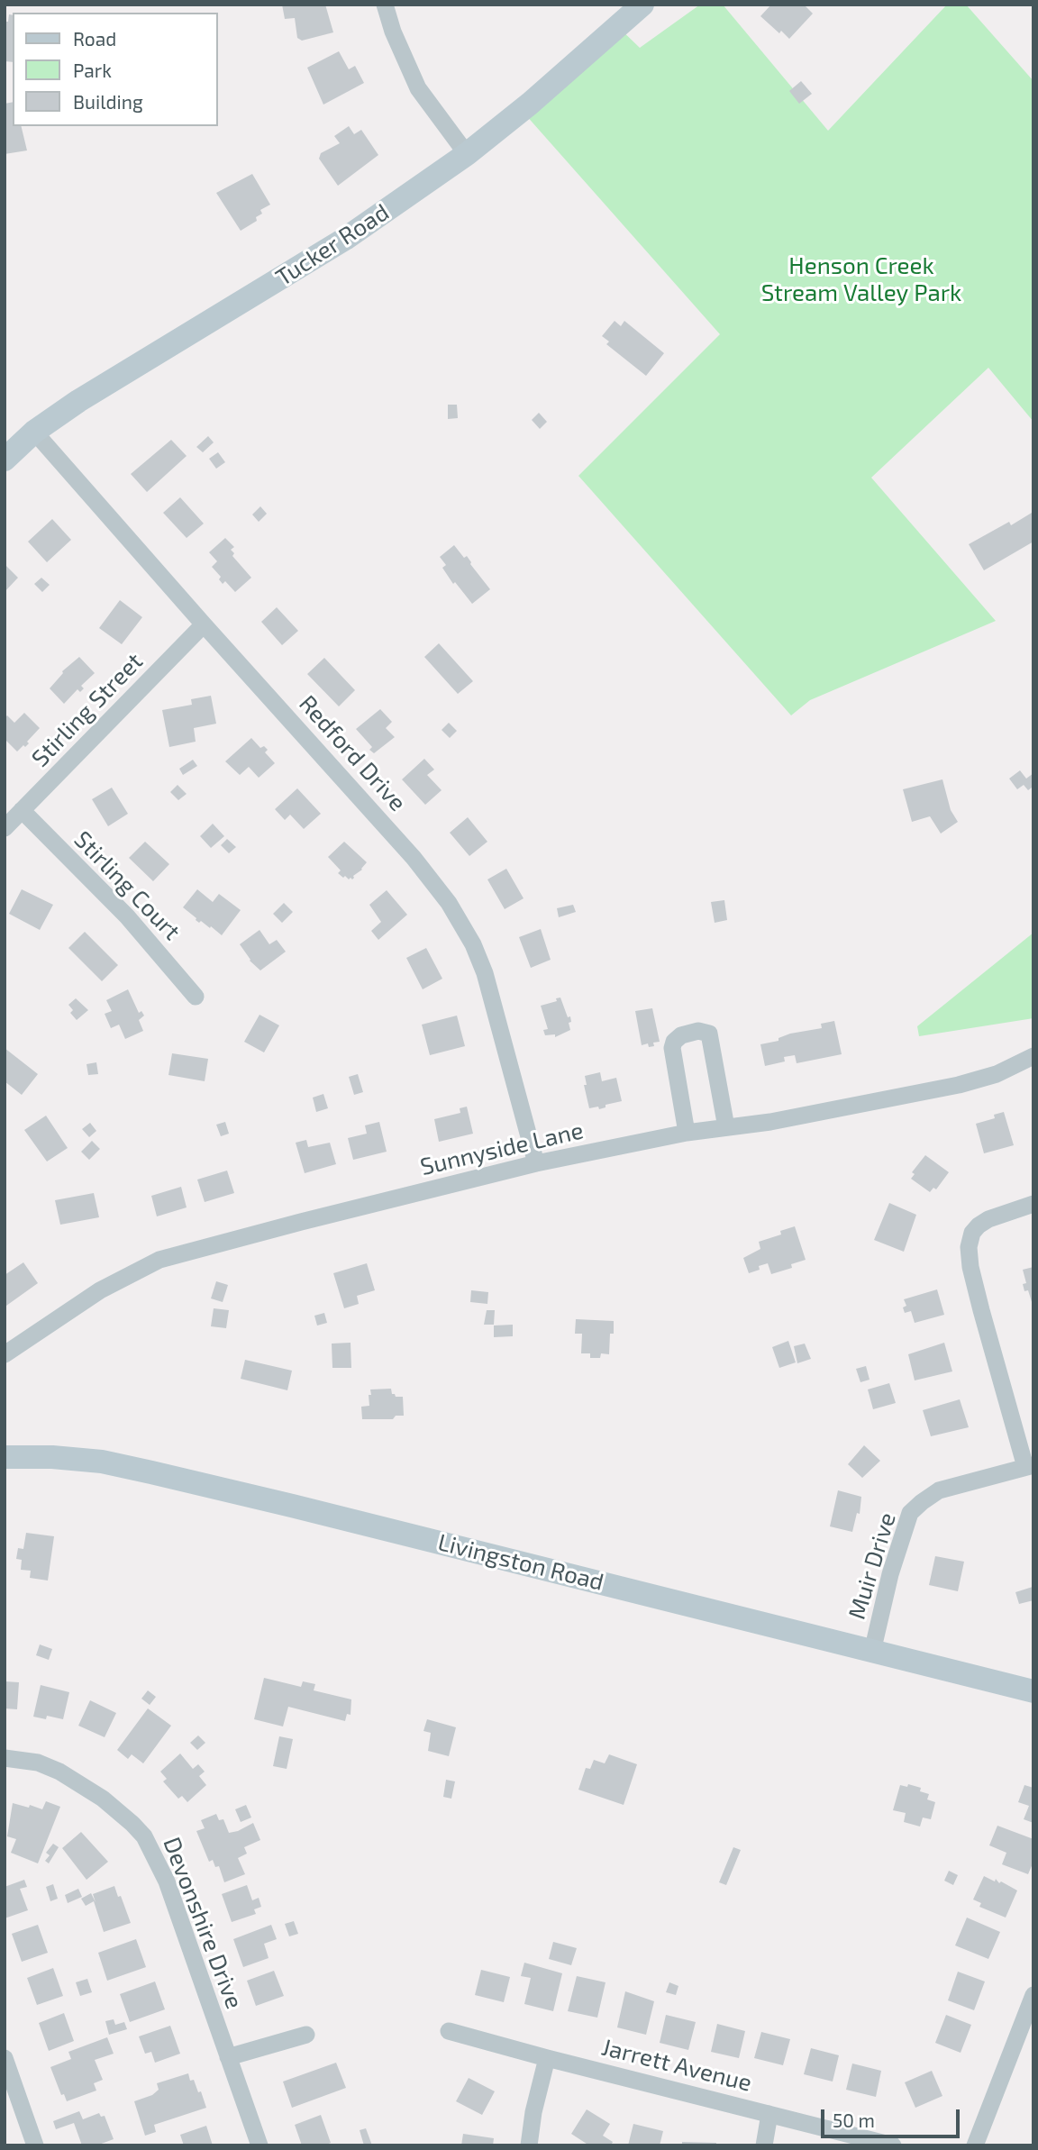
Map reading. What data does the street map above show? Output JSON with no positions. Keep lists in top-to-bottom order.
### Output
{
  "streets": {
    "main road": ["Tucker Road", "Livingston Road"],
    "street": [
      "Stirling Street",
      "Redford Drive",
      "Stirling Court",
      "Sunnyside Lane",
      "Muir Drive",
      "Devonshire Drive",
      "Jarrett Avenue"
    ]
  },
  "crossings": [
    ["Tucker Road", "Redford Drive"],
    ["Stirling Street", "Redford Drive"],
    ["Stirling Street", "Stirling Court"],
    ["Redford Drive", "Sunnyside Lane"],
    ["Livingston Road", "Muir Drive"]
  ],
  "parks": ["Henson Creek Stream Valley Park"],
  "legend": ["Road", "Park", "Building"],
  "scale_bar": "50 m"
}
